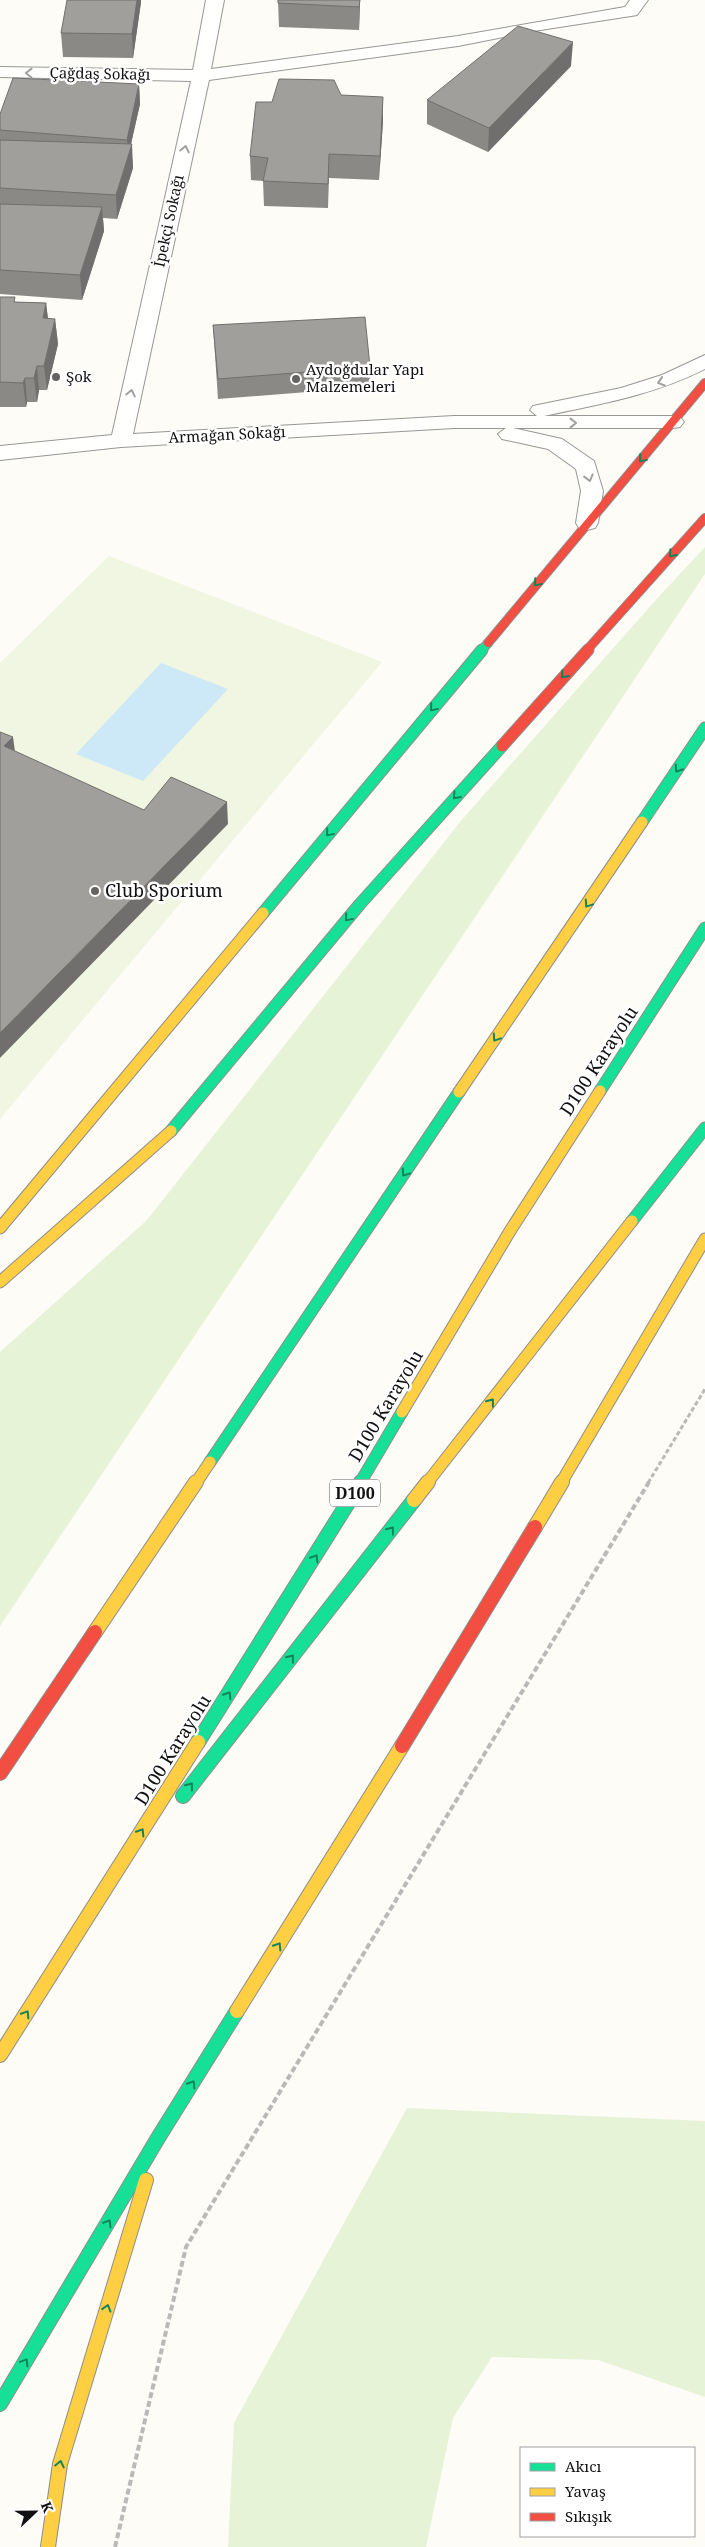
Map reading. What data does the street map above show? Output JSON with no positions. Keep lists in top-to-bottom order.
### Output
{
  "streets": {
    "main road": ["D100 Karayolu", "D100"],
    "street": ["Çağdaş Sokağı", "İpekçi Sokağı", "Armağan Sokağı"]
  },
  "crossings": [
    ["Çağdaş Sokağı", "İpekçi Sokağı"],
    ["İpekçi Sokağı", "Armağan Sokağı"]
  ],
  "one_way": ["İpekçi Sokağı"],
  "places": ["Şok", "Aydoğdular Yapı Malzemeleri", "Club Sporium"],
  "legend": ["Akıcı", "Yavaş", "Sıkışık"],
  "north": "right"
}
